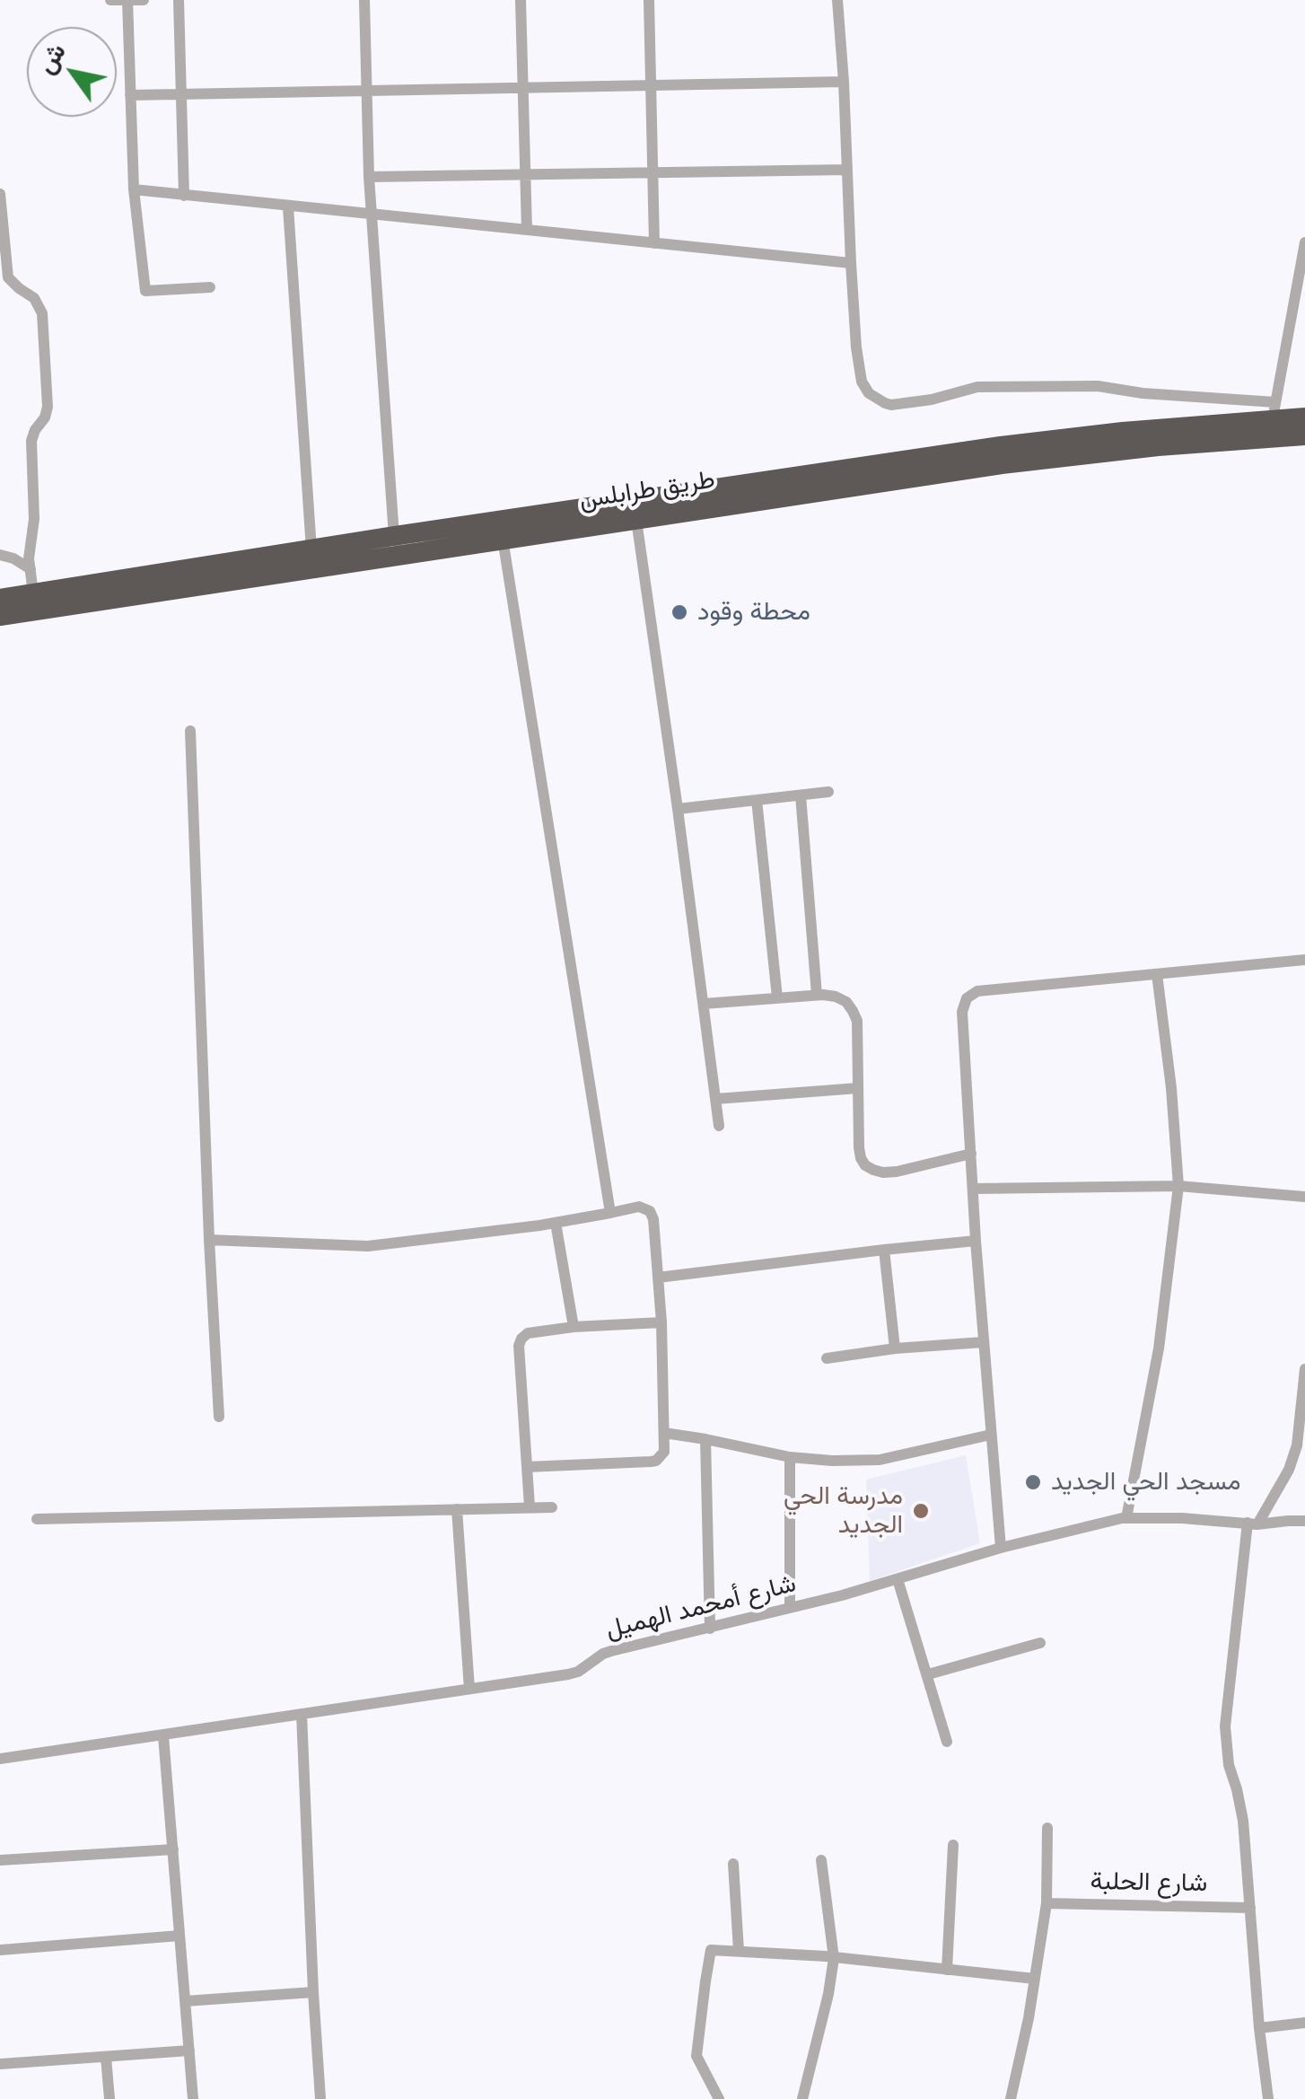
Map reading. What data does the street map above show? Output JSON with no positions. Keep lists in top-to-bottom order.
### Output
{
  "streets": {
    "highway": ["طريق طرابلس"],
    "street": ["شارع أمحمد الهميل", "شارع الحلبة"]
  },
  "places": ["محطة وقود", "مسجد الحي الجديد", "مدرسة الحي الجديد"],
  "north": "top left"
}
